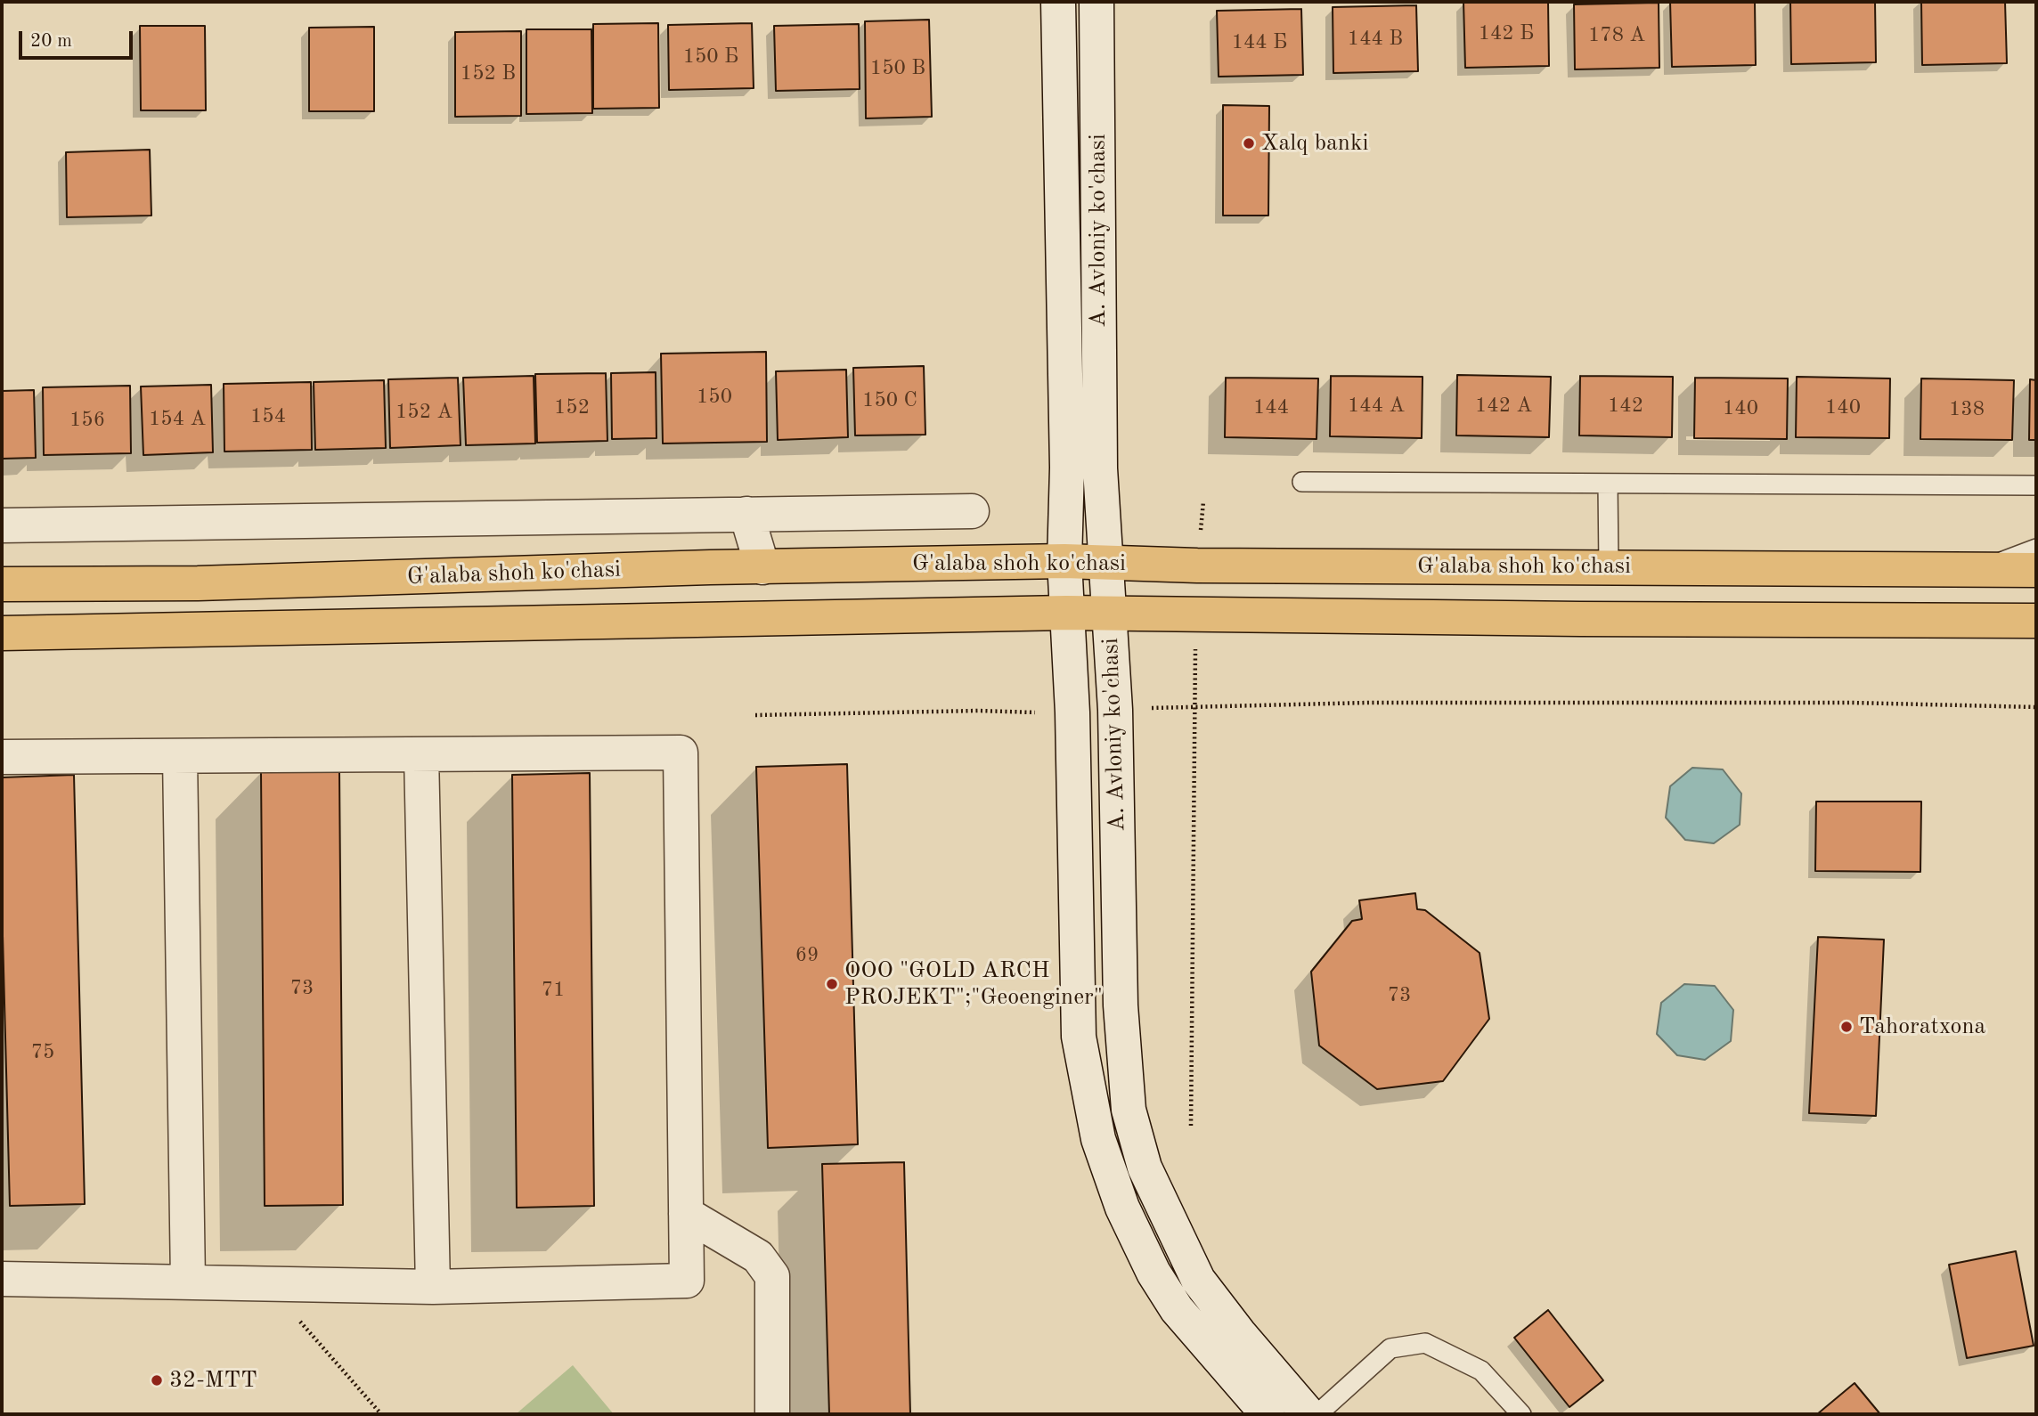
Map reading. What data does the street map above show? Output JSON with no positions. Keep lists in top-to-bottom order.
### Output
{
  "streets": {
    "main road": ["G'alaba shoh ko'chasi"],
    "street": ["A. Avloniy ko'chasi"]
  },
  "crossings": [
    ["A. Avloniy ko'chasi", "G'alaba shoh ko'chasi"]
  ],
  "places": [
    "Xalq banki",
    "ООО \"GOLD ARCH PROJEKT\";\"Geoenginer\"",
    "Tahoratxona",
    "32-MTT"
  ],
  "house_numbers": [
    "142 Б",
    "178 А",
    "144 В",
    "144 Б",
    "150 Б",
    "150 В",
    "152 В",
    "150",
    "150 С",
    "144 А",
    "142 А",
    "142",
    "152",
    "144",
    "140",
    "140",
    "138",
    "152 А",
    "154",
    "154 А",
    "156",
    "69",
    "73",
    "71",
    "73",
    "75"
  ],
  "scale_bar": "20 m"
}
